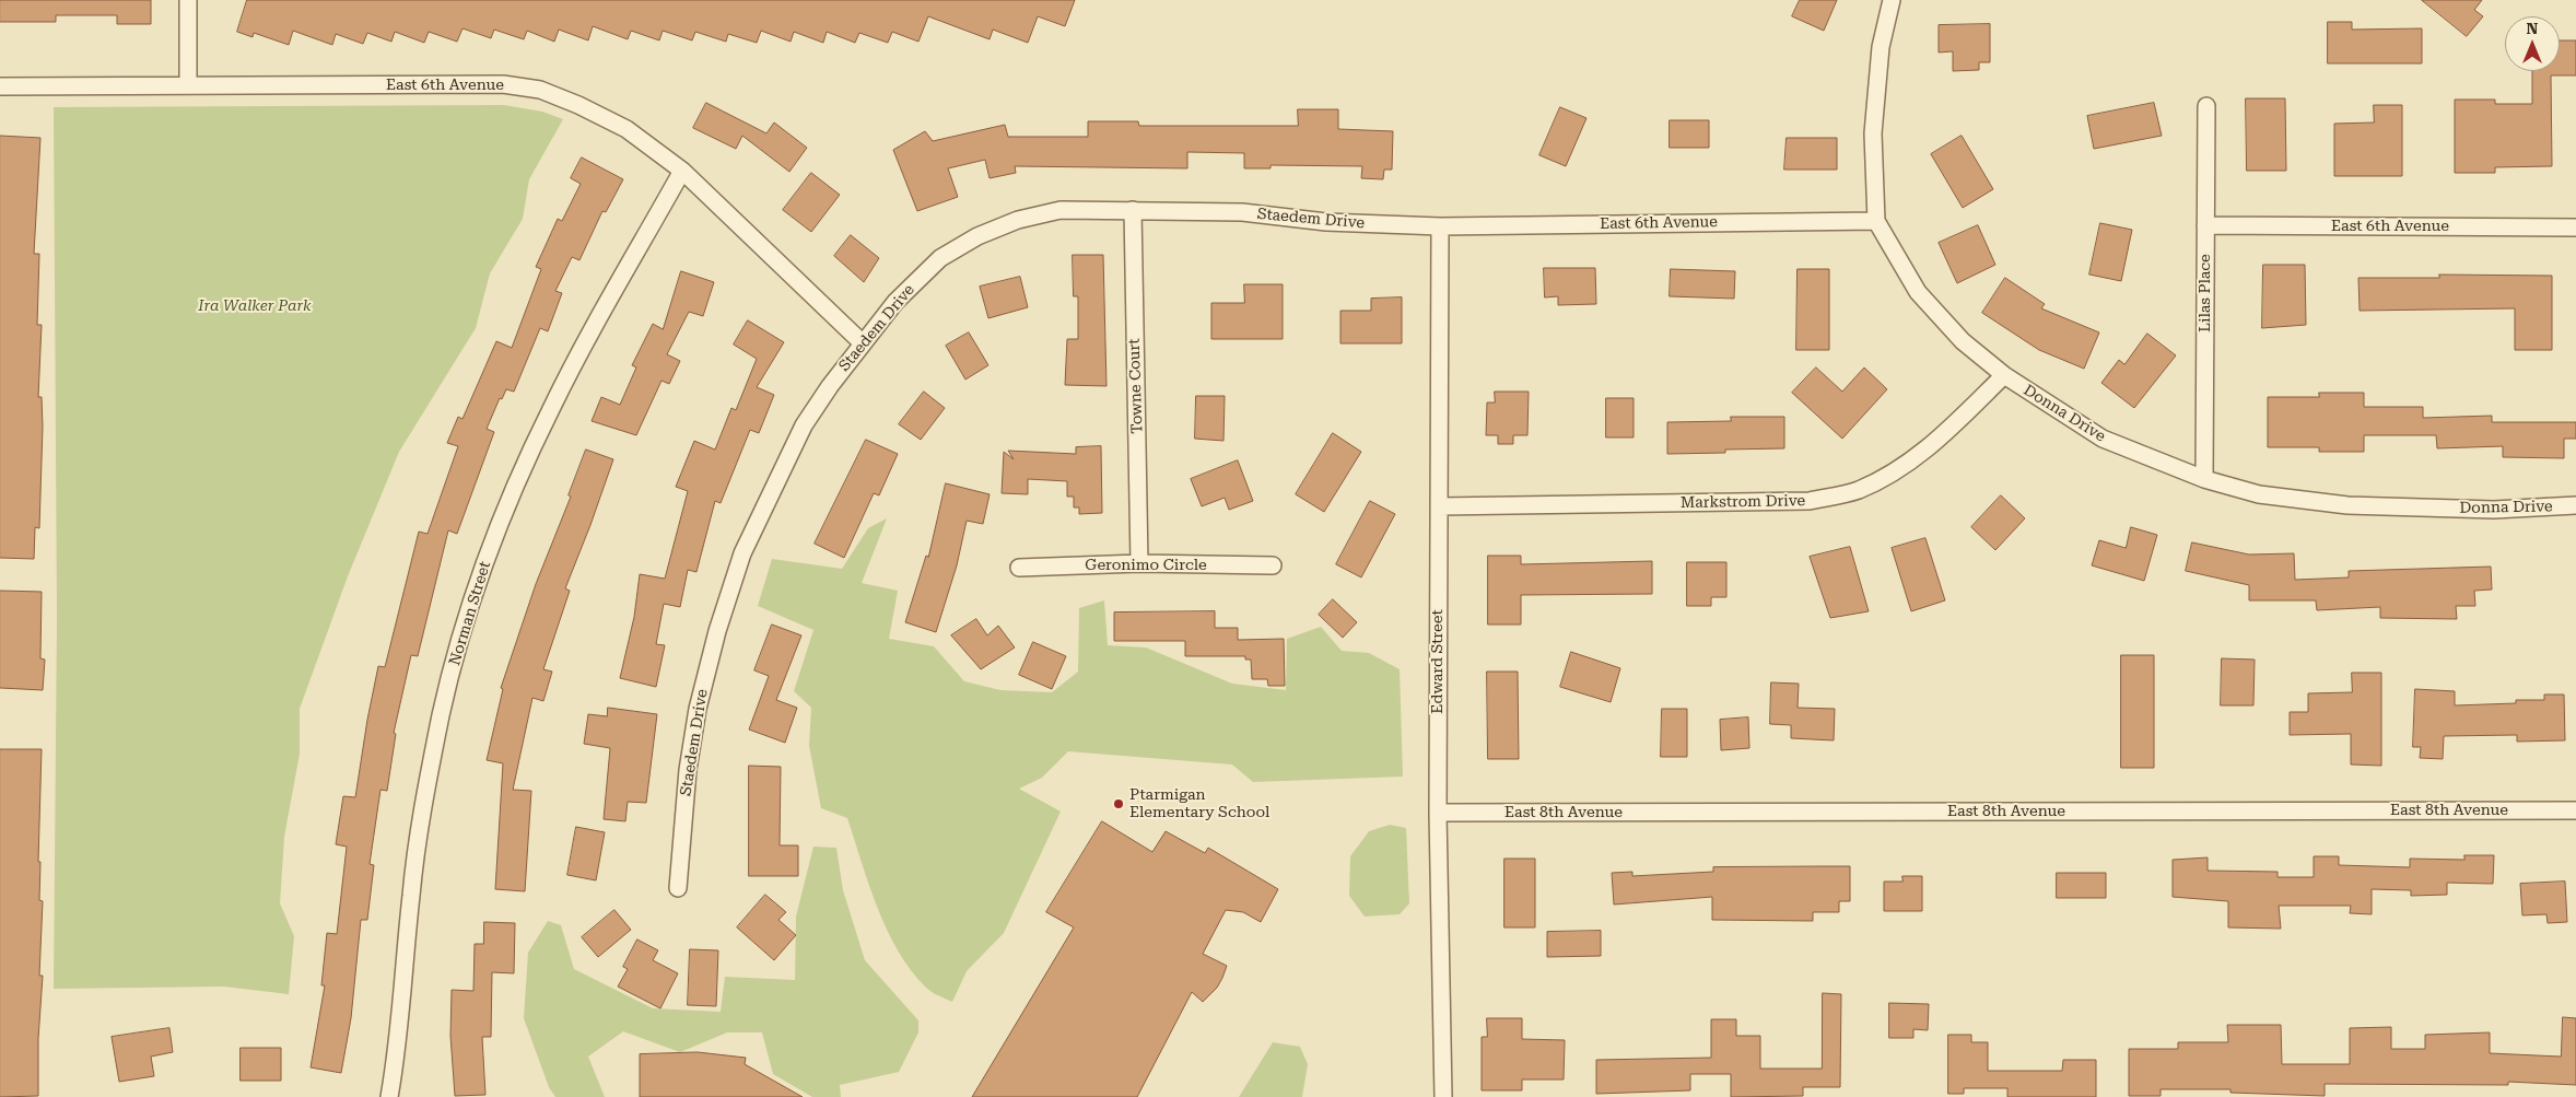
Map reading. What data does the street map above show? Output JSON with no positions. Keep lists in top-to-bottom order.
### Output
{
  "streets": {
    "street": [
      "East 6th Avenue",
      "Staedem Drive",
      "Lilas Place",
      "Towne Court",
      "Donna Drive",
      "Markstrom Drive",
      "Geronimo Circle",
      "Norman Street",
      "Edward Street",
      "East 8th Avenue"
    ]
  },
  "crossings": [
    ["East 6th Avenue", "Staedem Drive"],
    ["East 6th Avenue", "Lilas Place"],
    ["East 6th Avenue", "Donna Drive"],
    ["East 6th Avenue", "Norman Street"],
    ["East 6th Avenue", "Edward Street"],
    ["Staedem Drive", "Towne Court"],
    ["Staedem Drive", "Edward Street"],
    ["Lilas Place", "Donna Drive"],
    ["Towne Court", "Geronimo Circle"],
    ["Donna Drive", "Markstrom Drive"],
    ["Markstrom Drive", "Edward Street"],
    ["Edward Street", "East 8th Avenue"]
  ],
  "parks": ["Ira Walker Park"],
  "places": ["Ptarmigan Elementary School"],
  "north": "top"
}
